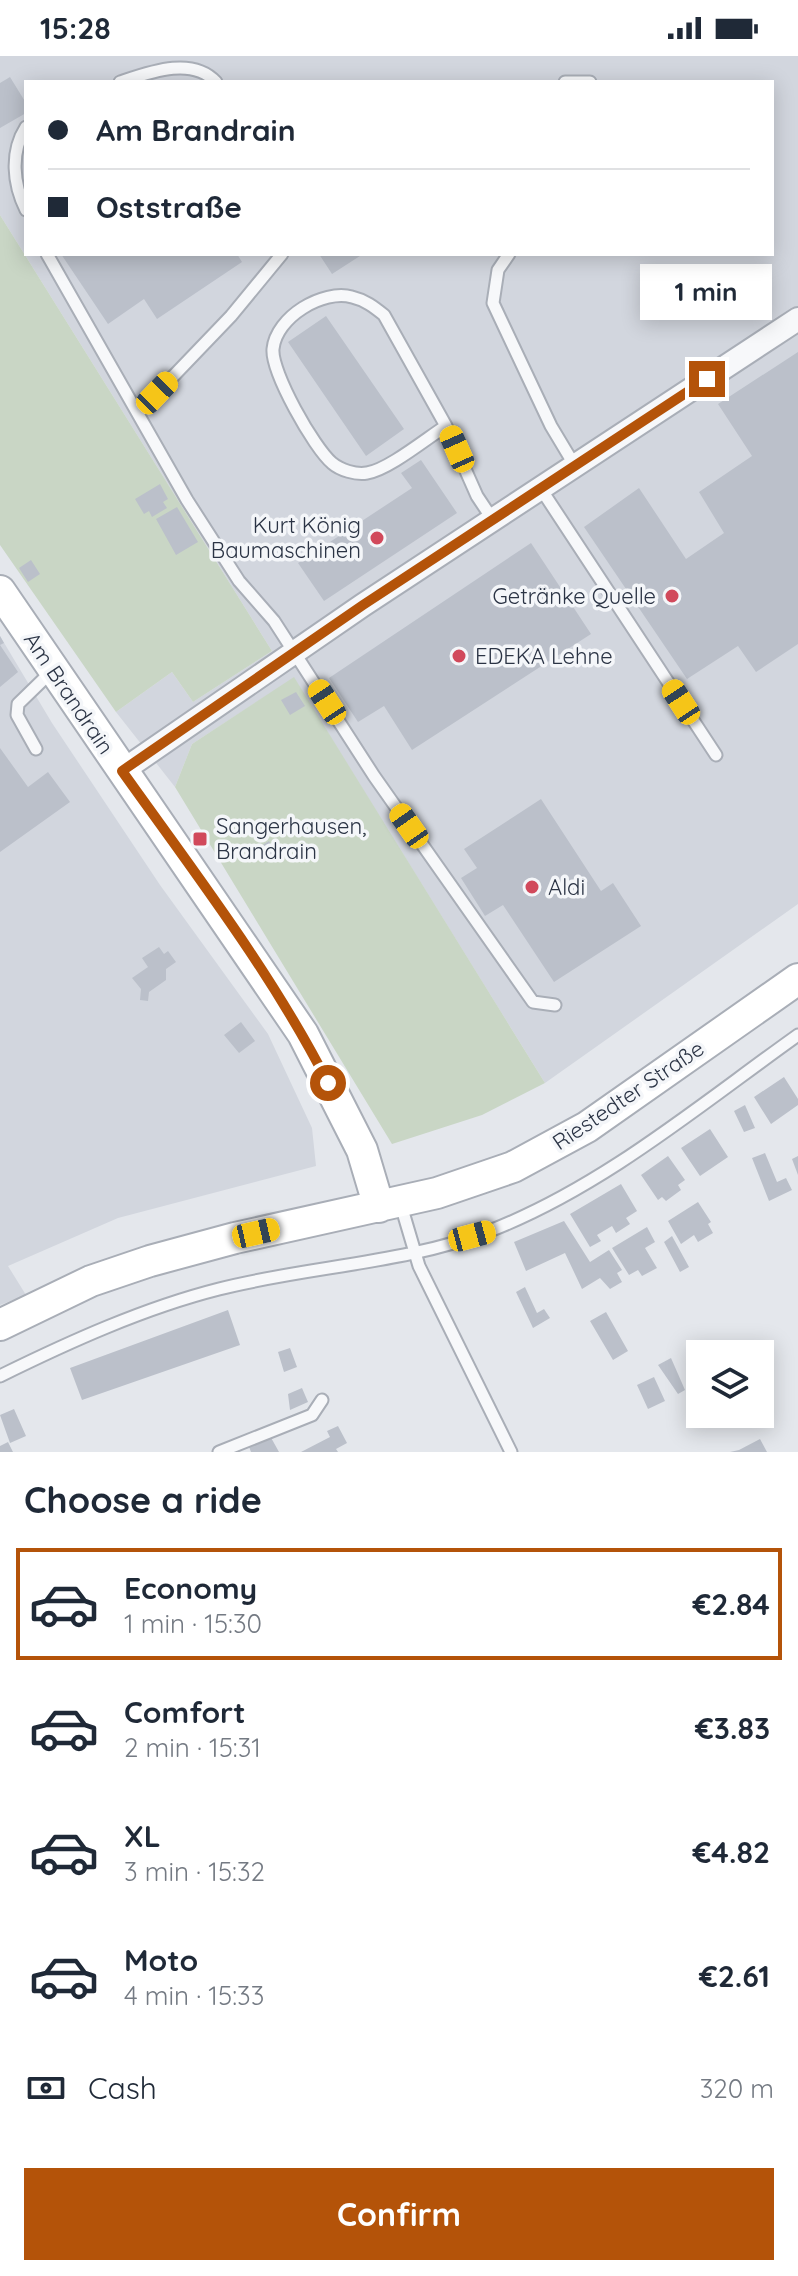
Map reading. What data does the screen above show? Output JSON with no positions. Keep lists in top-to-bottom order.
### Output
{
  "streets": {
    "main road": ["Am Brandrain", "Riestedter Straße"]
  },
  "crossings": [
    ["Am Brandrain", "Riestedter Straße"]
  ],
  "places": {
    "other": [
      "Kurt König Baumaschinen",
      "Getränke Quelle",
      "EDEKA Lehne",
      "Aldi"
    ],
    "transit": ["Sangerhausen, Brandrain"]
  },
  "page": {
    "status": "15:28",
    "banner": ["Am Brandrain", "Oststraße"],
    "bubble": "1 min",
    "heading": "Choose a ride",
    "list": [
      {
        "name": "Economy",
        "note": "1 min · 15:30",
        "value": "€2.84"
      },
      {
        "name": "Comfort",
        "note": "2 min · 15:31",
        "value": "€3.83"
      },
      {
        "name": "XL",
        "note": "3 min · 15:32",
        "value": "€4.82"
      },
      {
        "name": "Moto",
        "note": "4 min · 15:33",
        "value": "€2.61"
      }
    ],
    "pay": ["Cash", "320 m"],
    "buttons": "Confirm"
  }
}
